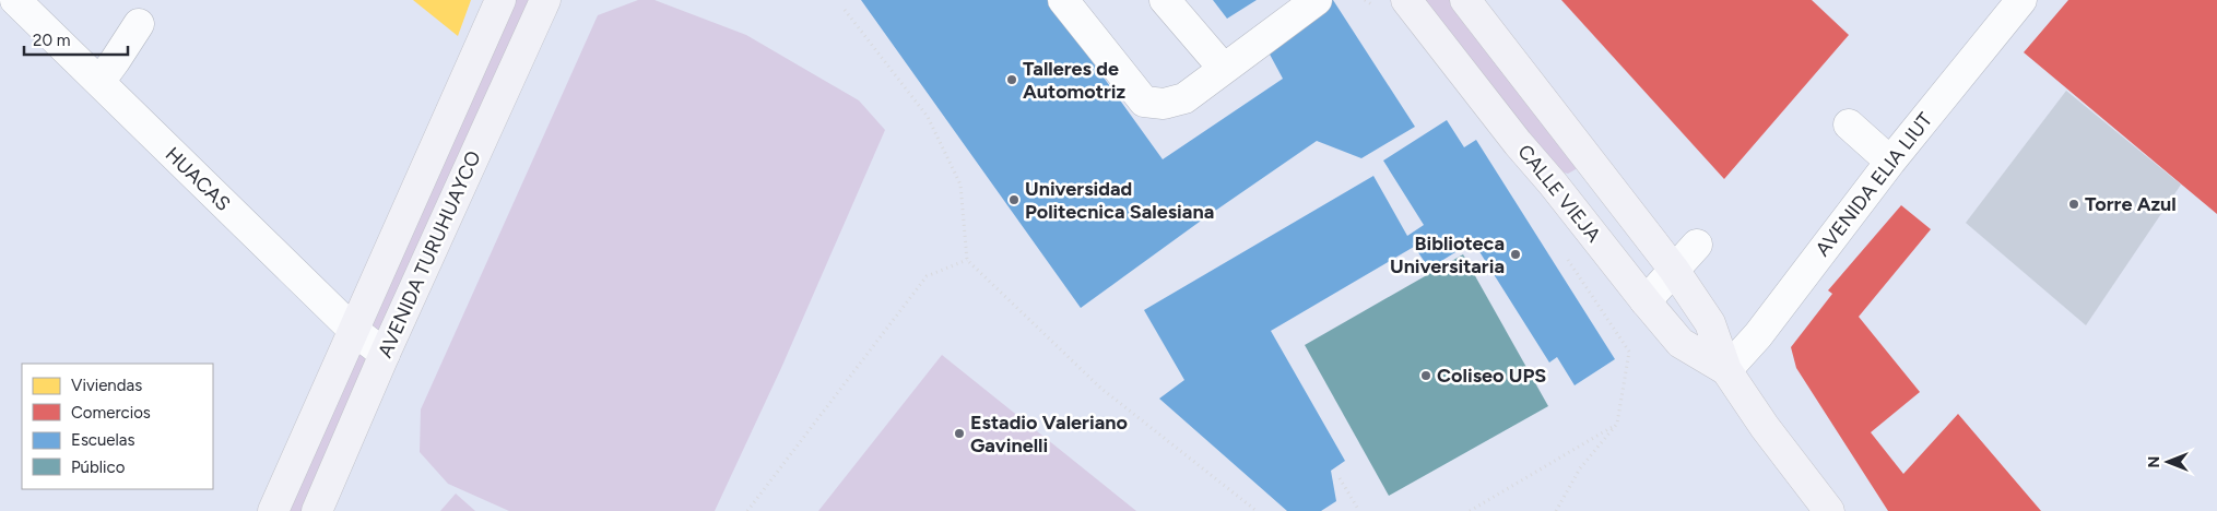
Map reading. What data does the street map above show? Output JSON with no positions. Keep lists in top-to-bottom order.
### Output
{
  "streets": {
    "main road": ["CALLE VIEJA", "AVENIDA TURUHUAYCO"],
    "street": ["HUACAS", "AVENIDA ELIA LIUT"]
  },
  "crossings": [
    ["HUACAS", "AVENIDA TURUHUAYCO"],
    ["AVENIDA ELIA LIUT", "CALLE VIEJA"]
  ],
  "places": [
    "Talleres de Automotriz",
    "Universidad Politecnica Salesiana",
    "Torre Azul",
    "Biblioteca Universitaria",
    "Coliseo UPS",
    "Estadio Valeriano Gavinelli"
  ],
  "legend": [
    "Viviendas",
    "Comercios",
    "Escuelas",
    "Público"
  ],
  "scale_bar": "20 m",
  "north": "left"
}
